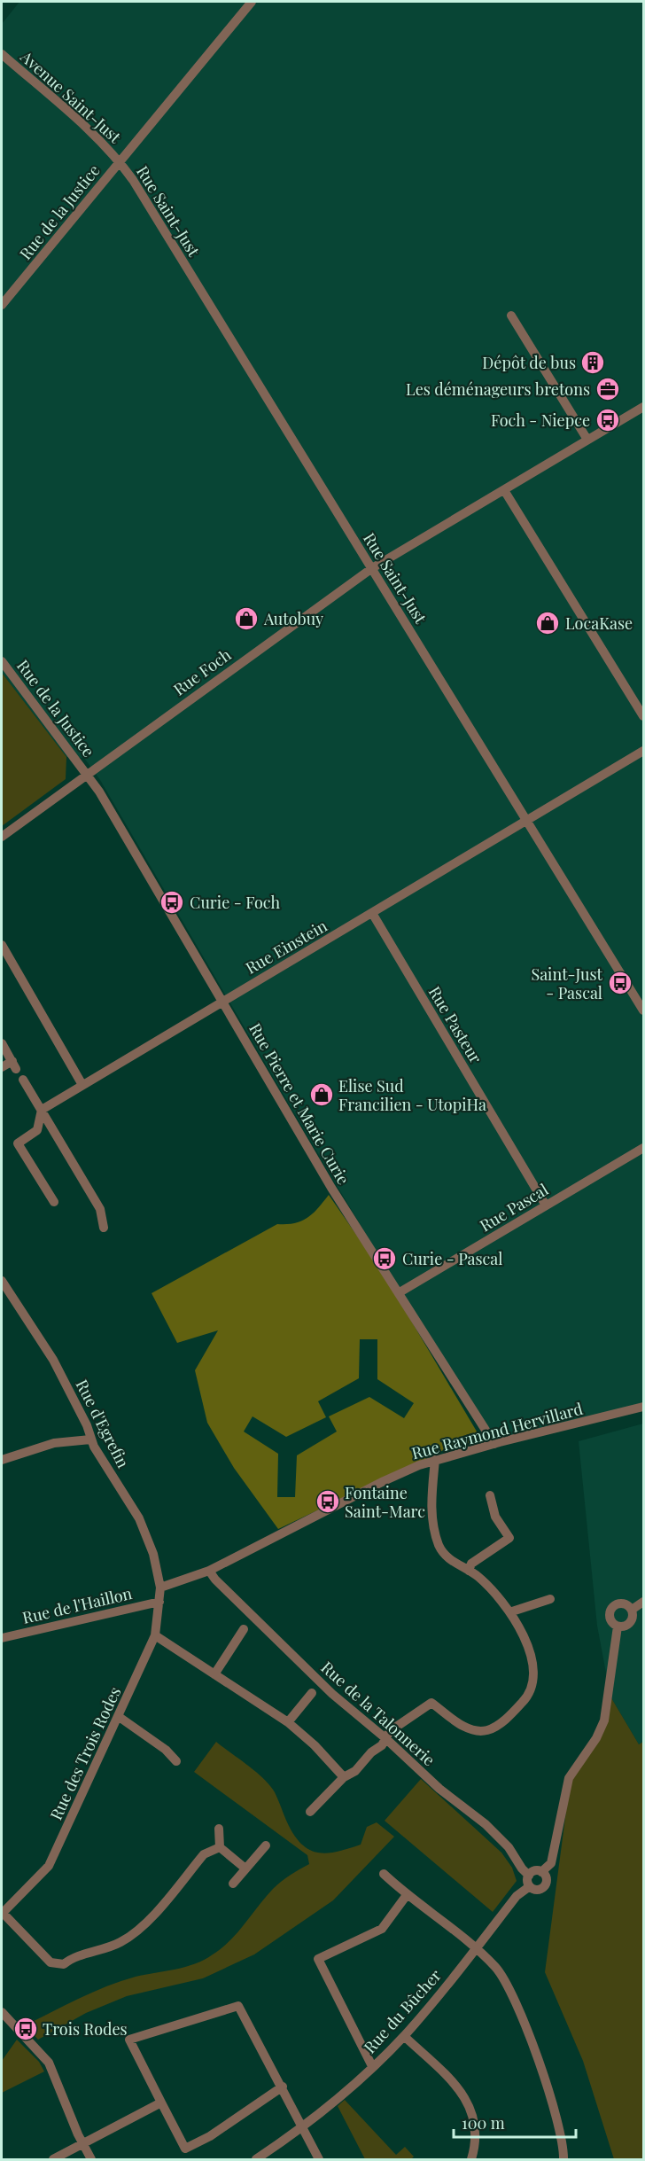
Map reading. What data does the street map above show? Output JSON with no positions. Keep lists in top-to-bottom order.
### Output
{
  "streets": {
    "street": [
      "Avenue Saint-Just",
      "Rue Saint-Just",
      "Rue de la Justice",
      "Rue Foch",
      "Rue Einstein",
      "Rue Pasteur",
      "Rue Pierre et Marie Curie",
      "Rue Pascal",
      "Rue d'Egrefin",
      "Rue Raymond Hervillard",
      "Rue de l'Haillon",
      "Rue de la Talonnerie",
      "Rue des Trois Rodes",
      "Rue du Bûcher"
    ]
  },
  "crossings": [
    ["Avenue Saint-Just", "Rue Saint-Just"],
    ["Avenue Saint-Just", "Rue de la Justice"],
    ["Rue Saint-Just", "Rue de la Justice"],
    ["Rue Saint-Just", "Rue Foch"],
    ["Rue Saint-Just", "Rue Einstein"],
    ["Rue de la Justice", "Rue Foch"],
    ["Rue de la Justice", "Rue Pierre et Marie Curie"],
    ["Rue Foch", "Rue Pierre et Marie Curie"],
    ["Rue Einstein", "Rue Pasteur"],
    ["Rue Einstein", "Rue Pierre et Marie Curie"],
    ["Rue Pasteur", "Rue Pascal"],
    ["Rue Pierre et Marie Curie", "Rue Pascal"],
    ["Rue Pierre et Marie Curie", "Rue Raymond Hervillard"],
    ["Rue d'Egrefin", "Rue Raymond Hervillard"],
    ["Rue d'Egrefin", "Rue des Trois Rodes"],
    ["Rue Raymond Hervillard", "Rue de la Talonnerie"],
    ["Rue Raymond Hervillard", "Rue des Trois Rodes"],
    ["Rue de l'Haillon", "Rue des Trois Rodes"],
    ["Rue de la Talonnerie", "Rue du Bûcher"]
  ],
  "places": {
    "building": ["Dépôt de bus"],
    "office": ["Les déménageurs bretons"],
    "bus stop": [
      "Foch - Niepce",
      "Curie - Foch",
      "Saint-Just - Pascal",
      "Curie - Pascal",
      "Fontaine Saint-Marc",
      "Trois Rodes"
    ],
    "shop": ["Autobuy", "LocaKase", "Elise Sud Francilien - UtopiHa"]
  },
  "scale_bar": "100 m"
}
